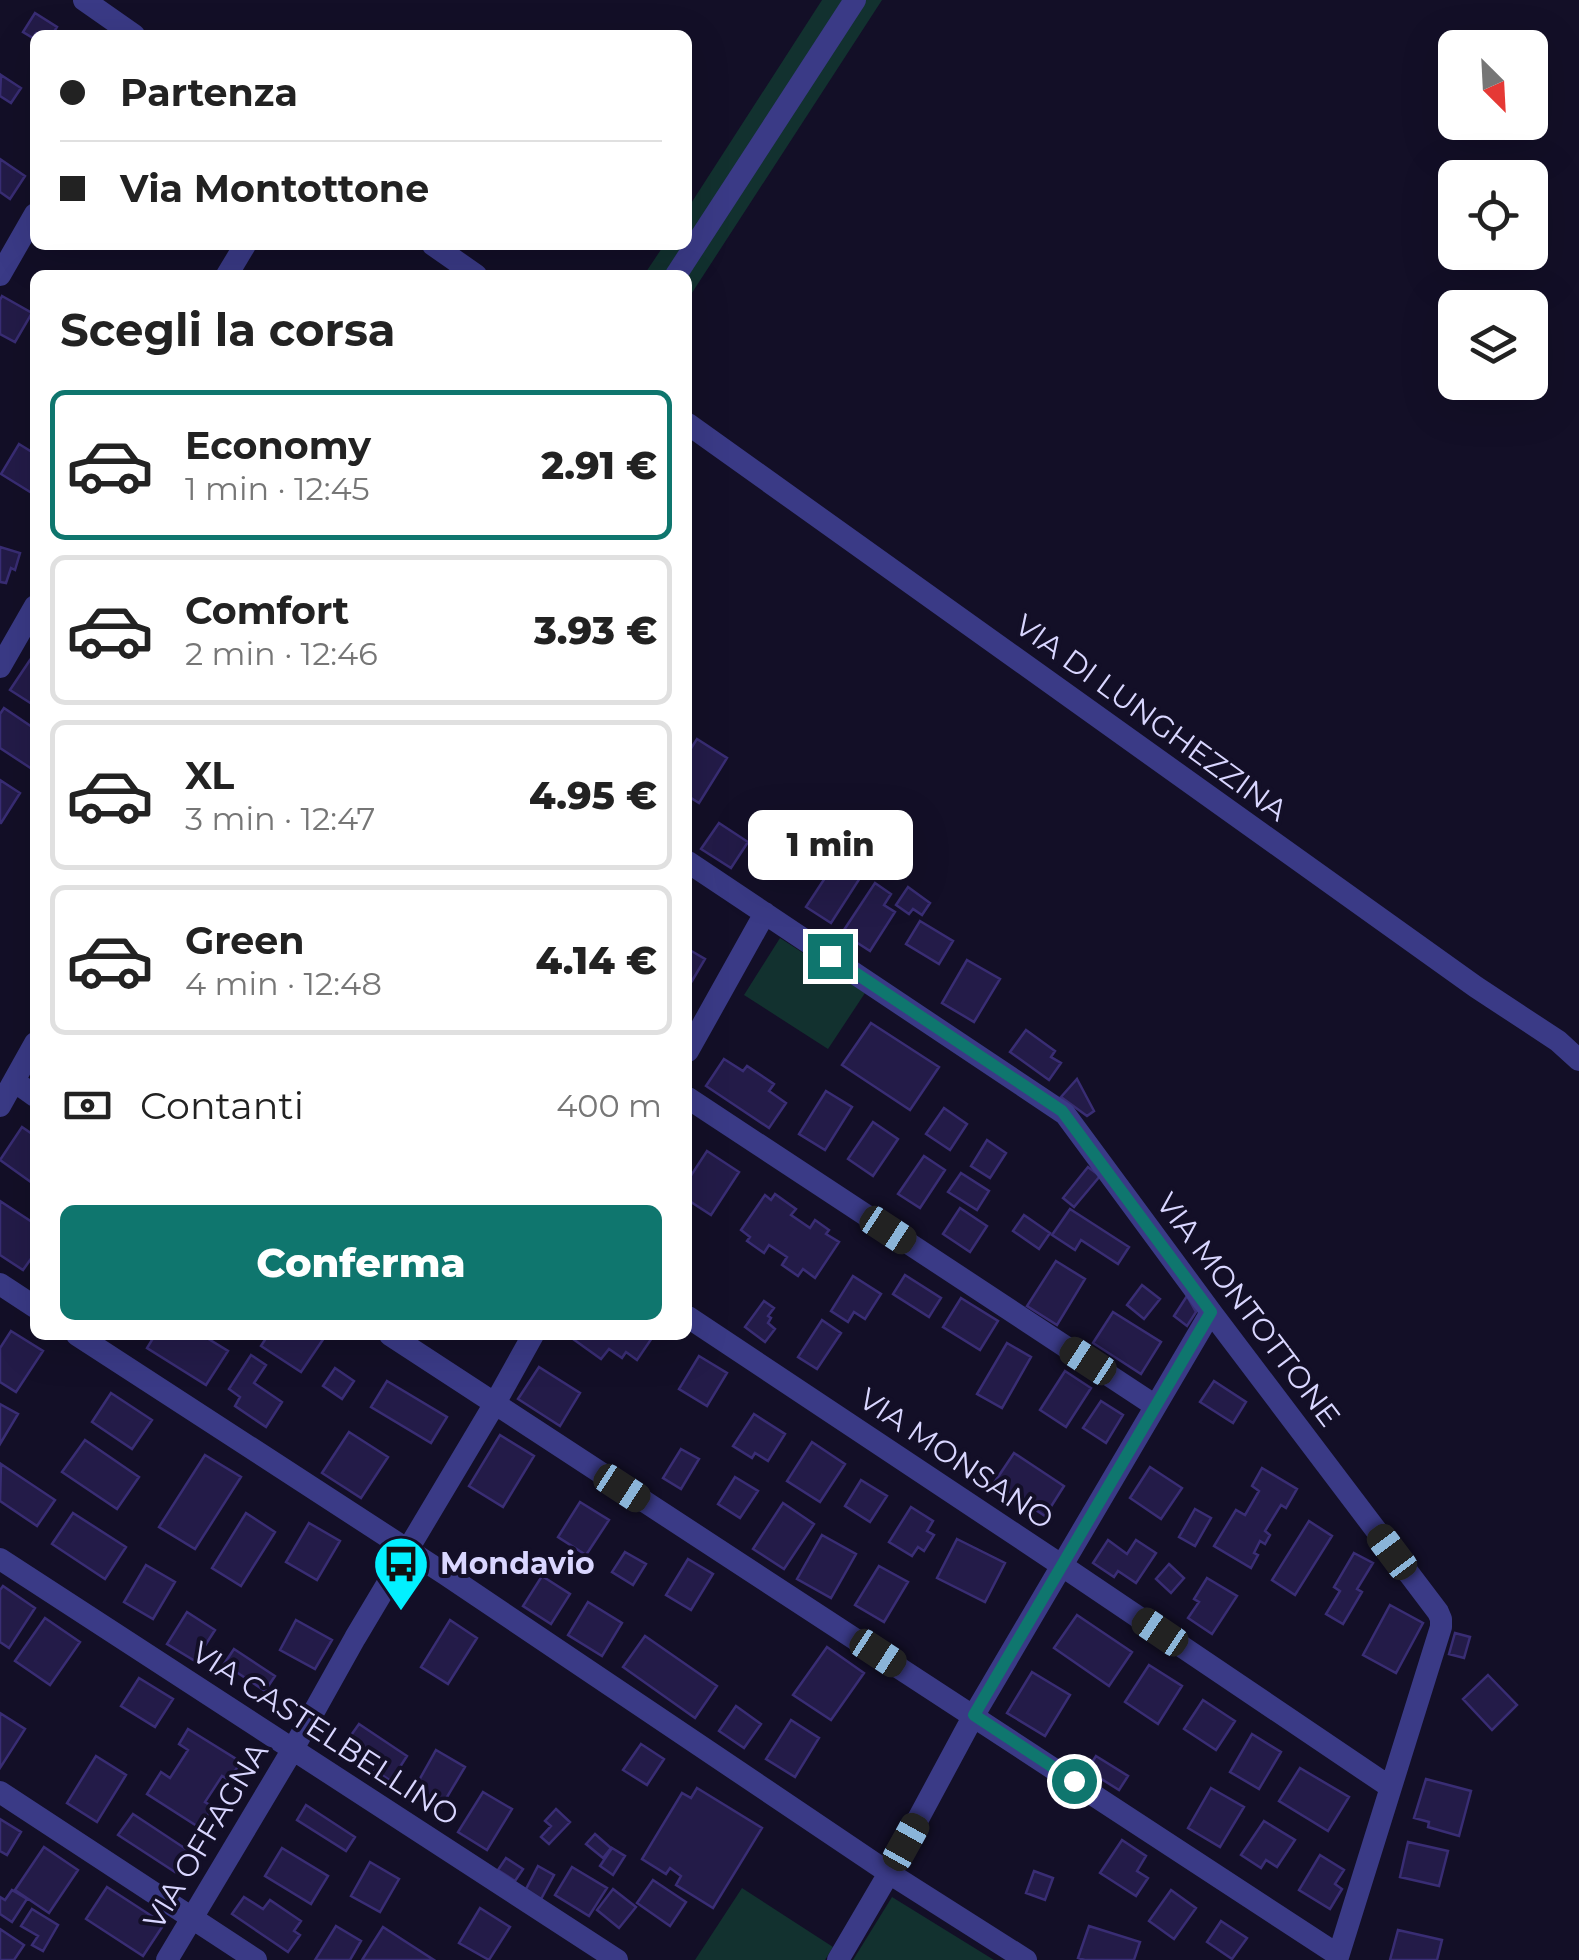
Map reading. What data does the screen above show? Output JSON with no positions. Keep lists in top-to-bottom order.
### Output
{
  "streets": {
    "street": [
      "VIA DI LUNGHEZZINA",
      "VIA MONTOTTONE",
      "VIA MONSANO",
      "VIA CASTELBELLINO",
      "VIA OFFAGNA"
    ]
  },
  "crossings": [
    ["VIA MONTOTTONE", "VIA MONSANO"],
    ["VIA CASTELBELLINO", "VIA OFFAGNA"]
  ],
  "places": {
    "bus stop": ["Mondavio"]
  },
  "north": "bottom right",
  "page": {
    "banner": ["Partenza", "Via Montottone"],
    "heading": "Scegli la corsa",
    "list": [
      {
        "name": "Economy",
        "note": "1 min · 12:45",
        "value": "2.91 €"
      },
      {
        "name": "Comfort",
        "note": "2 min · 12:46",
        "value": "3.93 €"
      },
      {
        "name": "XL",
        "note": "3 min · 12:47",
        "value": "4.95 €"
      },
      {
        "name": "Green",
        "note": "4 min · 12:48",
        "value": "4.14 €"
      }
    ],
    "bubble": "1 min",
    "pay": ["Contanti", "400 m"],
    "buttons": "Conferma"
  }
}
